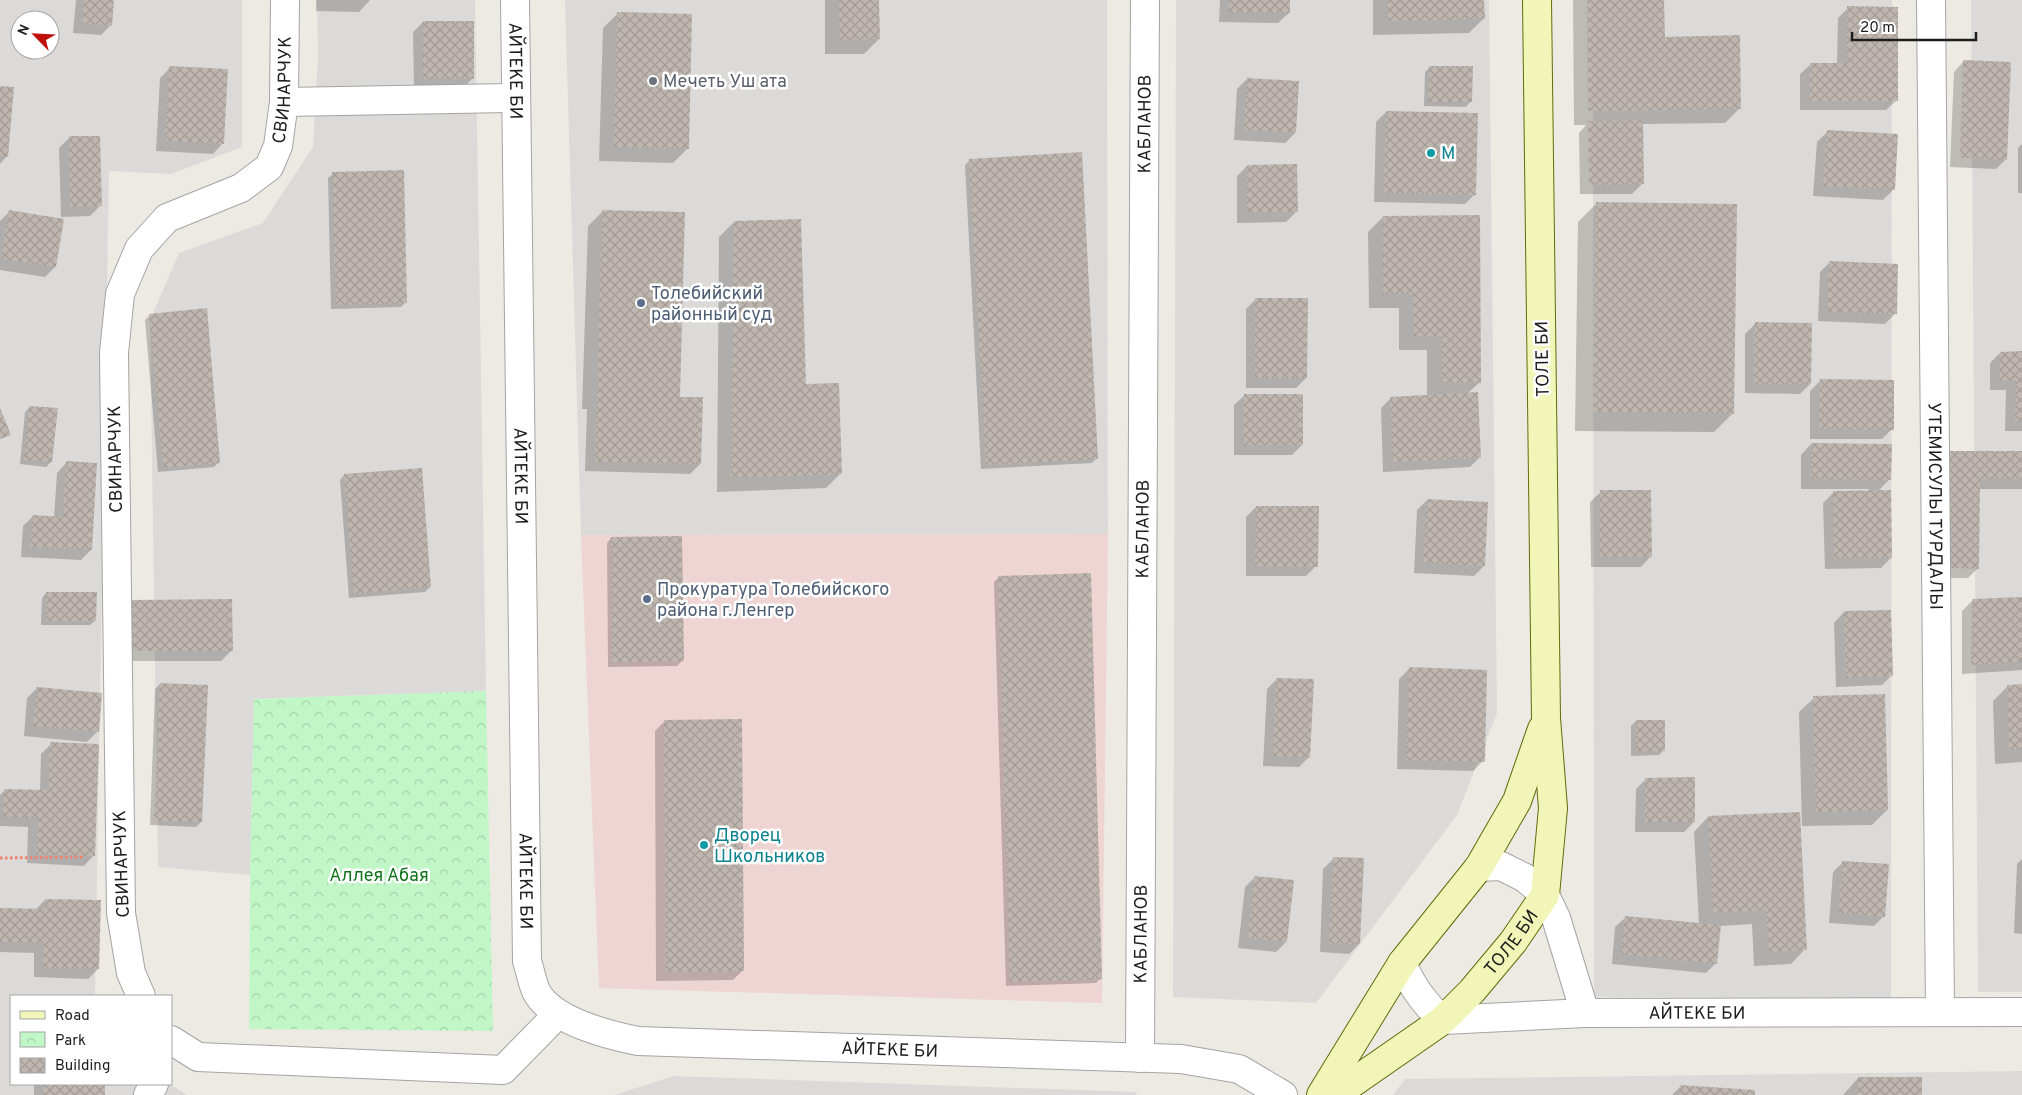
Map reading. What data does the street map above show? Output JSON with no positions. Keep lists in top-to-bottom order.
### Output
{
  "streets": {
    "main road": ["ТОЛЕ БИ"],
    "street": [
      "АЙТЕКЕ БИ",
      "СВИНАРЧУК",
      "КАБЛАНОВ",
      "УТЕМИСУЛЫ ТУРДАЛЫ"
    ]
  },
  "crossings": [
    ["АЙТЕКЕ БИ", "КАБЛАНОВ"],
    ["АЙТЕКЕ БИ", "ТОЛЕ БИ"],
    ["АЙТЕКЕ БИ", "УТЕМИСУЛЫ ТУРДАЛЫ"]
  ],
  "parks": ["Аллея Абая"],
  "places": [
    "Мечеть Уш ата",
    "M",
    "Толебийский районный суд",
    "Прокуратура Толебийского района г.Ленгер",
    "Дворец Школьников"
  ],
  "legend": ["Road", "Park", "Building"],
  "scale_bar": "20 m",
  "north": "top left"
}
